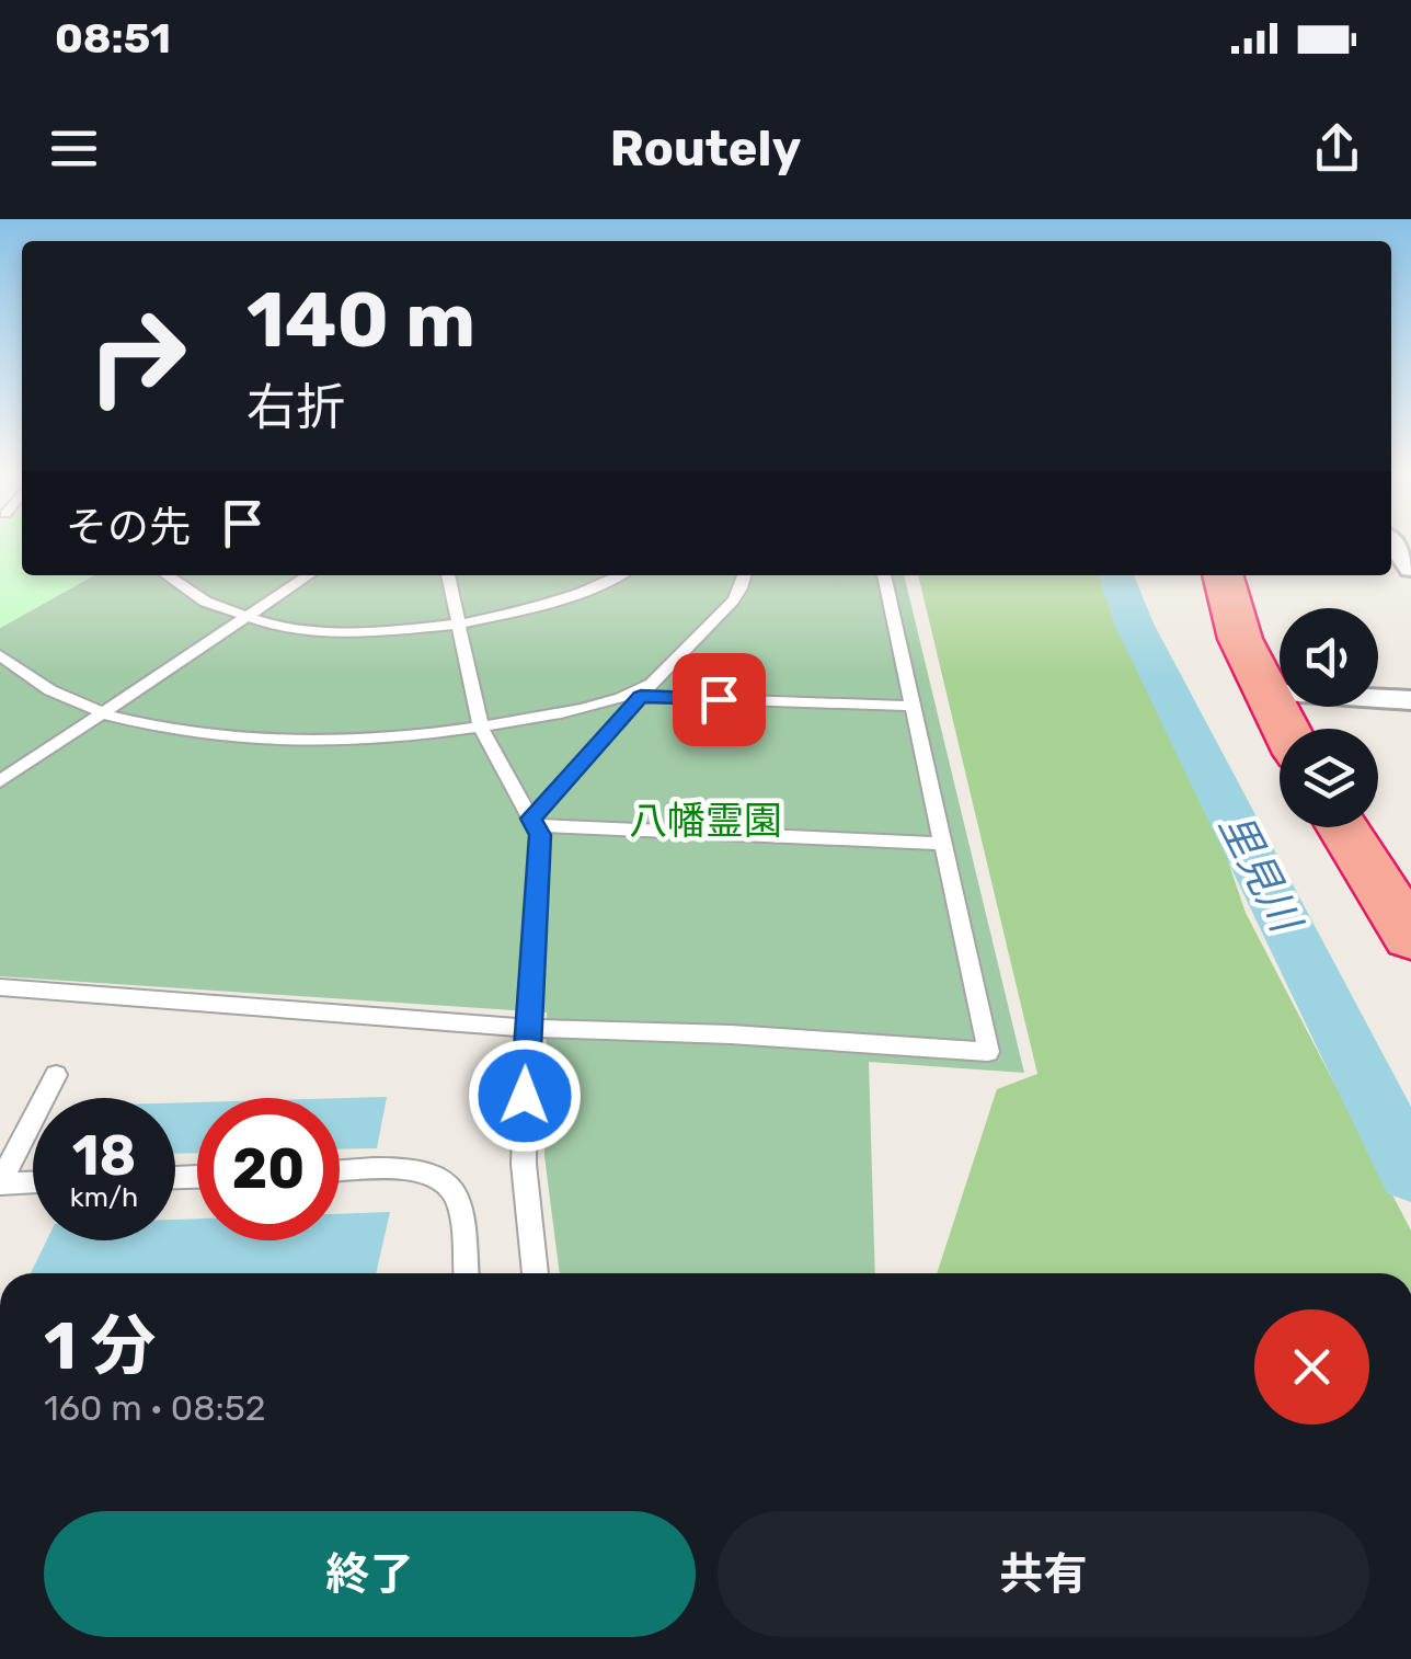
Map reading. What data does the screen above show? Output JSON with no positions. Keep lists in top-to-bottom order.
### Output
{
  "water": ["里見川"],
  "parks": ["八幡霊園"],
  "page": {
    "status": "08:51",
    "header": "Routely",
    "turn": ["140 m", "右折"],
    "then": "その先",
    "speed": "18 km/h",
    "limit": "20",
    "heading": ["1 分", "160 m · 08:52"],
    "buttons": ["終了", "共有"]
  }
}
